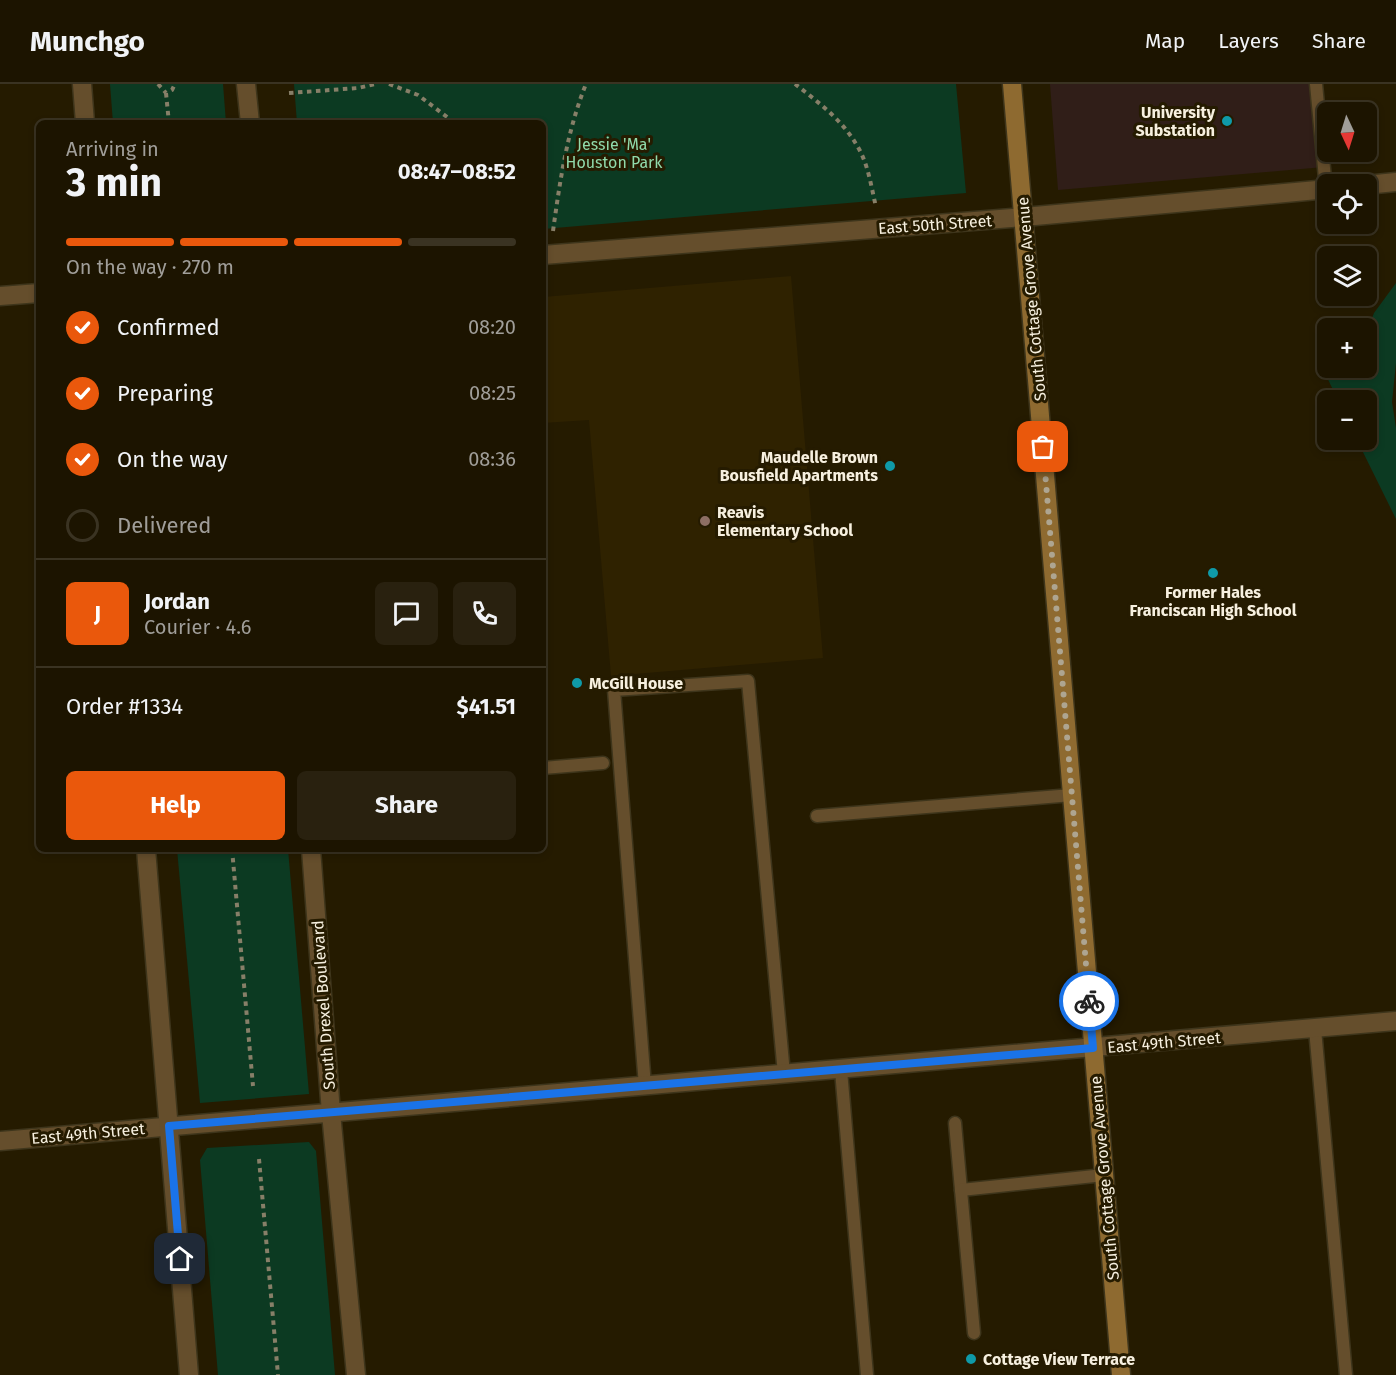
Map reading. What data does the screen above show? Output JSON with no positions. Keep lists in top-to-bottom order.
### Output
{
  "streets": {
    "main road": ["South Cottage Grove Avenue"],
    "street": ["East 50th Street", "South Drexel Boulevard", "East 49th Street"]
  },
  "crossings": [
    ["East 50th Street", "South Cottage Grove Avenue"],
    ["South Cottage Grove Avenue", "East 49th Street"],
    ["South Drexel Boulevard", "East 49th Street"]
  ],
  "parks": ["Jessie 'Ma' Houston Park"],
  "places": [
    "University Substation",
    "Maudelle Brown Bousfield Apartments",
    "Reavis Elementary School",
    "Former Hales Franciscan High School",
    "McGill House",
    "Cottage View Terrace"
  ],
  "north": "bottom",
  "page": {
    "header": "Munchgo",
    "nav": ["Map", "Layers", "Share"],
    "map_buttons": ["+", "−"],
    "heading": ["3 min", "Arriving in", "08:47–08:52"],
    "panel": [
      "Jordan",
      "Courier · 4.6",
      "Order #1334",
      "$41.51"
    ],
    "bar": "On the way · 270 m",
    "list": [
      ["Confirmed", "08:20"],
      ["Preparing", "08:25"],
      ["On the way", "08:36"],
      "Delivered"
    ],
    "round": "J",
    "buttons": ["Help", "Share"]
  }
}
